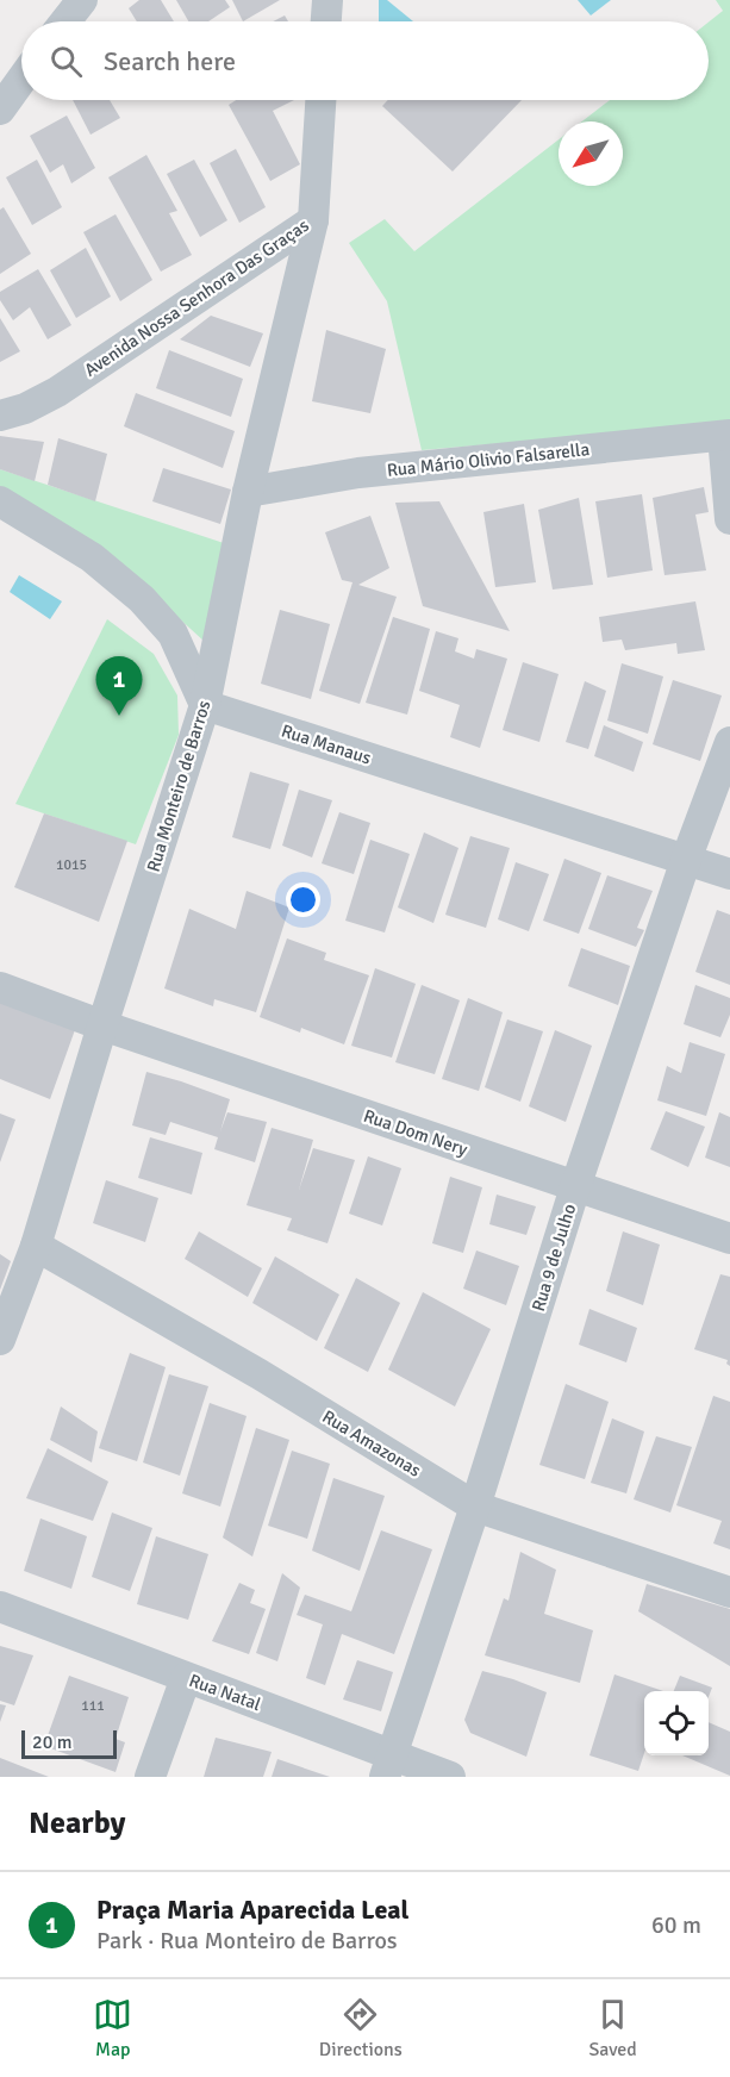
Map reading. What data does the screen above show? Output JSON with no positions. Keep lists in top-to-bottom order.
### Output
{
  "streets": {
    "street": [
      "Avenida Nossa Senhora Das Graças",
      "Rua Mário Olivio Falsarella",
      "Rua Manaus",
      "Rua Monteiro de Barros",
      "Rua Dom Nery",
      "Rua 9 de Julho",
      "Rua Amazonas",
      "Rua Natal"
    ]
  },
  "crossings": [
    ["Avenida Nossa Senhora Das Graças", "Rua Monteiro de Barros"],
    ["Rua Mário Olivio Falsarella", "Rua Monteiro de Barros"],
    ["Rua Manaus", "Rua Monteiro de Barros"],
    ["Rua Manaus", "Rua 9 de Julho"],
    ["Rua Monteiro de Barros", "Rua Dom Nery"],
    ["Rua Monteiro de Barros", "Rua Amazonas"],
    ["Rua Dom Nery", "Rua 9 de Julho"],
    ["Rua 9 de Julho", "Rua Amazonas"],
    ["Rua 9 de Julho", "Rua Natal"]
  ],
  "house_numbers": ["1015", "111"],
  "scale_bar": "20 m",
  "north": "bottom left",
  "page": {
    "search": "Search here",
    "pins": "1",
    "scale": "20 m",
    "heading": "Nearby",
    "list": [
      {
        "mark": "1",
        "name": "Praça Maria Aparecida Leal",
        "note": "Park · Rua Monteiro de Barros",
        "value": "60 m"
      }
    ],
    "nav": ["Map", "Directions", "Saved"]
  }
}
